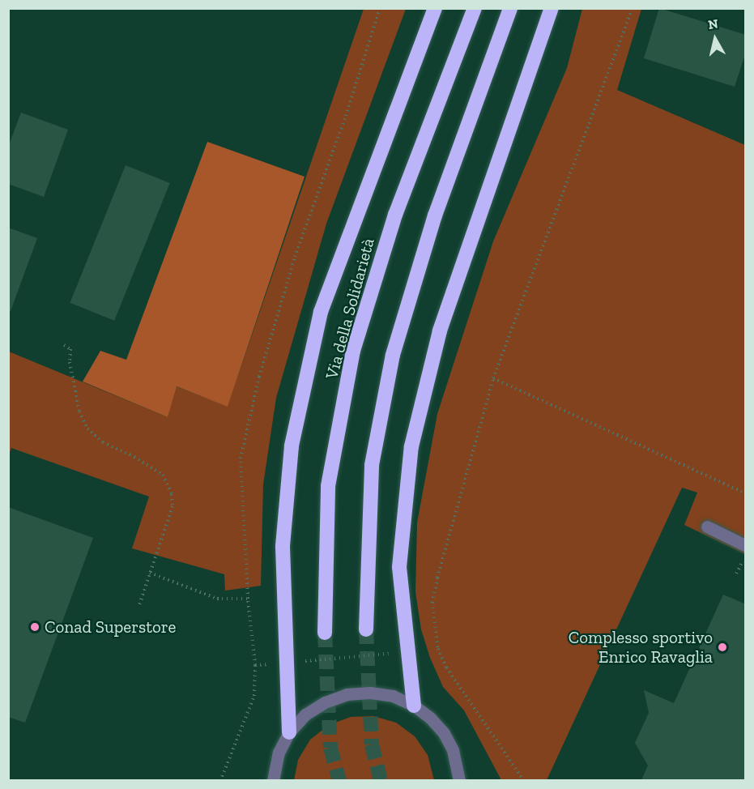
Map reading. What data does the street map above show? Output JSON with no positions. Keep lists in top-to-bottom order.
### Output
{
  "streets": {
    "highway": ["Via della Solidarietà"]
  },
  "places": ["Conad Superstore", "Complesso sportivo Enrico Ravaglia"],
  "north": "top"
}
